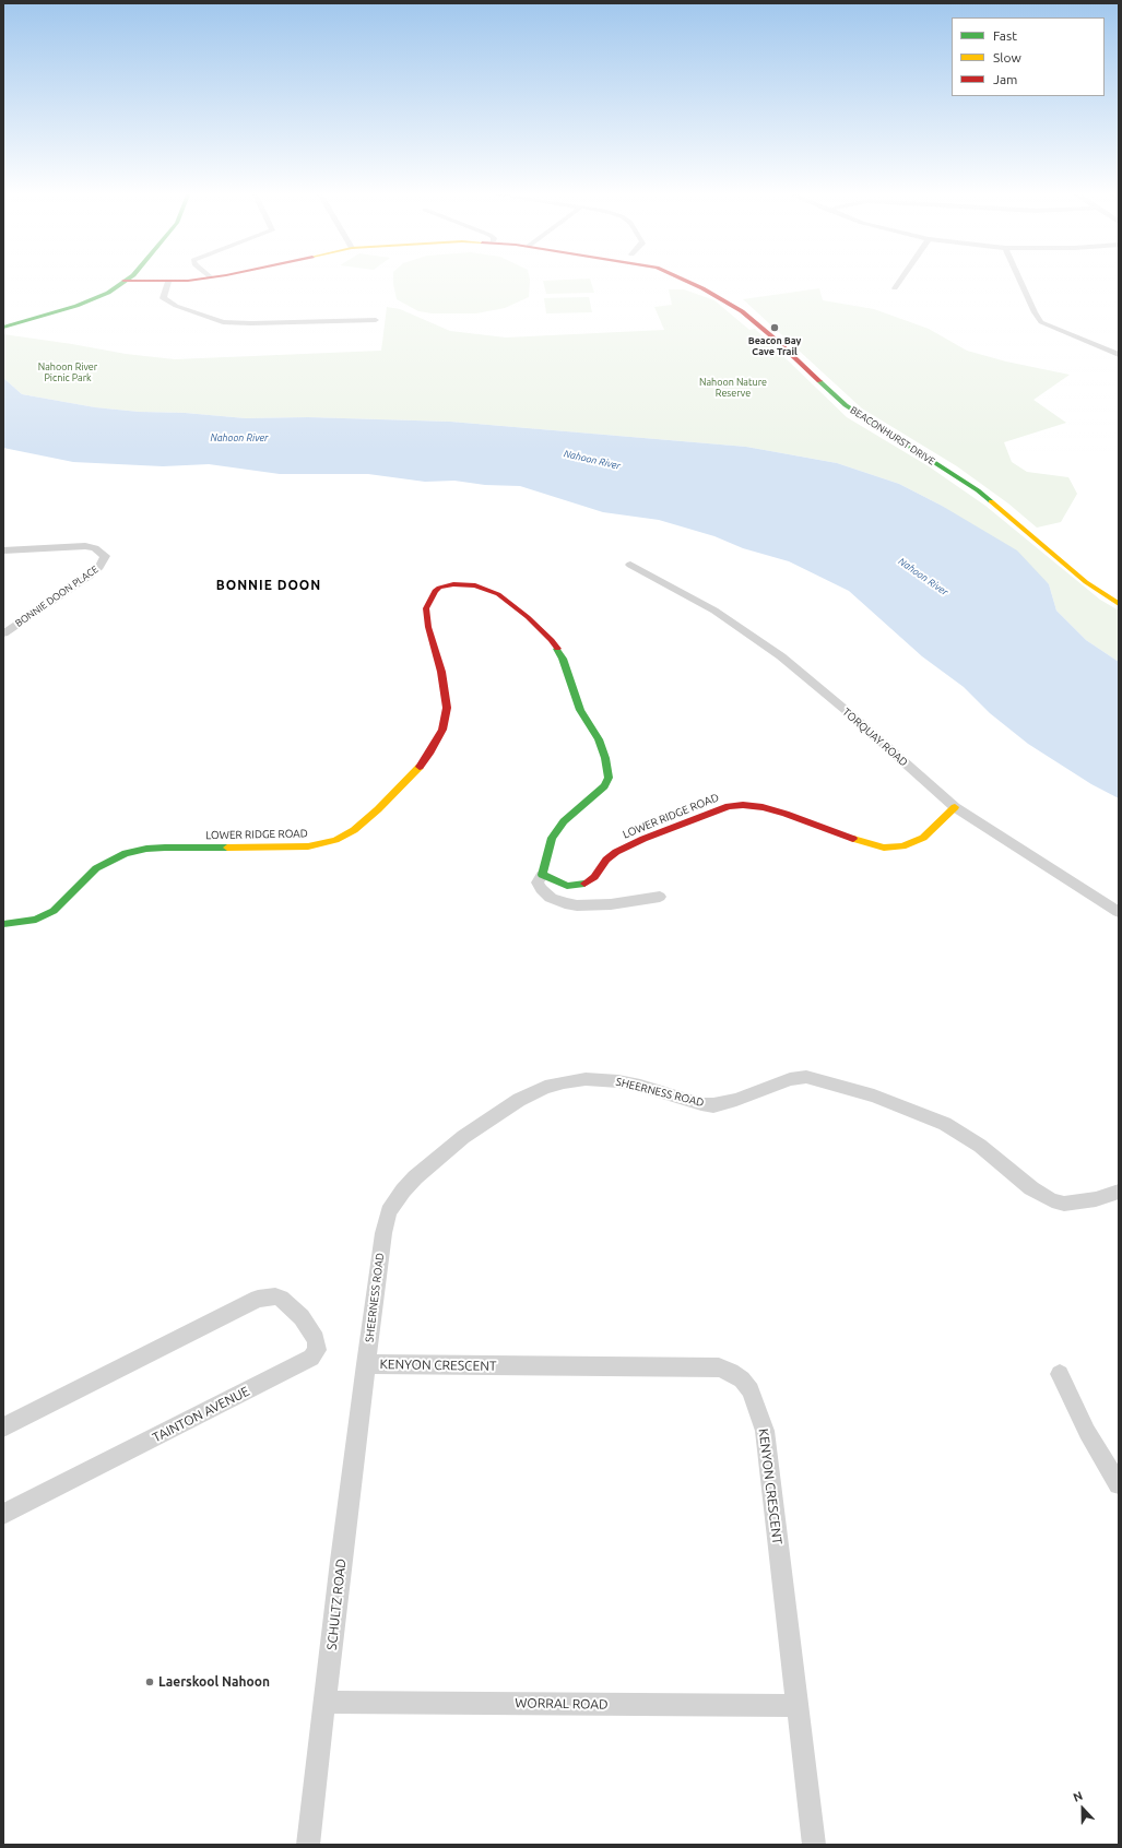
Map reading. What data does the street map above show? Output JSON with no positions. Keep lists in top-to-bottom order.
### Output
{
  "streets": {
    "street": [
      "BEACONHURST DRIVE",
      "BONNIE DOON PLACE",
      "TORQUAY ROAD",
      "LOWER RIDGE ROAD",
      "SHEERNESS ROAD",
      "KENYON CRESCENT",
      "TAINTON AVENUE",
      "SCHULTZ ROAD",
      "WORRAL ROAD"
    ]
  },
  "crossings": [
    ["TORQUAY ROAD", "LOWER RIDGE ROAD"],
    ["SHEERNESS ROAD", "KENYON CRESCENT"],
    ["SHEERNESS ROAD", "SCHULTZ ROAD"],
    ["KENYON CRESCENT", "SCHULTZ ROAD"],
    ["KENYON CRESCENT", "WORRAL ROAD"],
    ["SCHULTZ ROAD", "WORRAL ROAD"]
  ],
  "districts": ["BONNIE DOON"],
  "water": ["Nahoon River"],
  "parks": ["Nahoon River Picnic Park", "Nahoon Nature Reserve"],
  "places": ["Beacon Bay Cave Trail", "Laerskool Nahoon"],
  "legend": ["Fast", "Slow", "Jam"],
  "north": "top"
}
